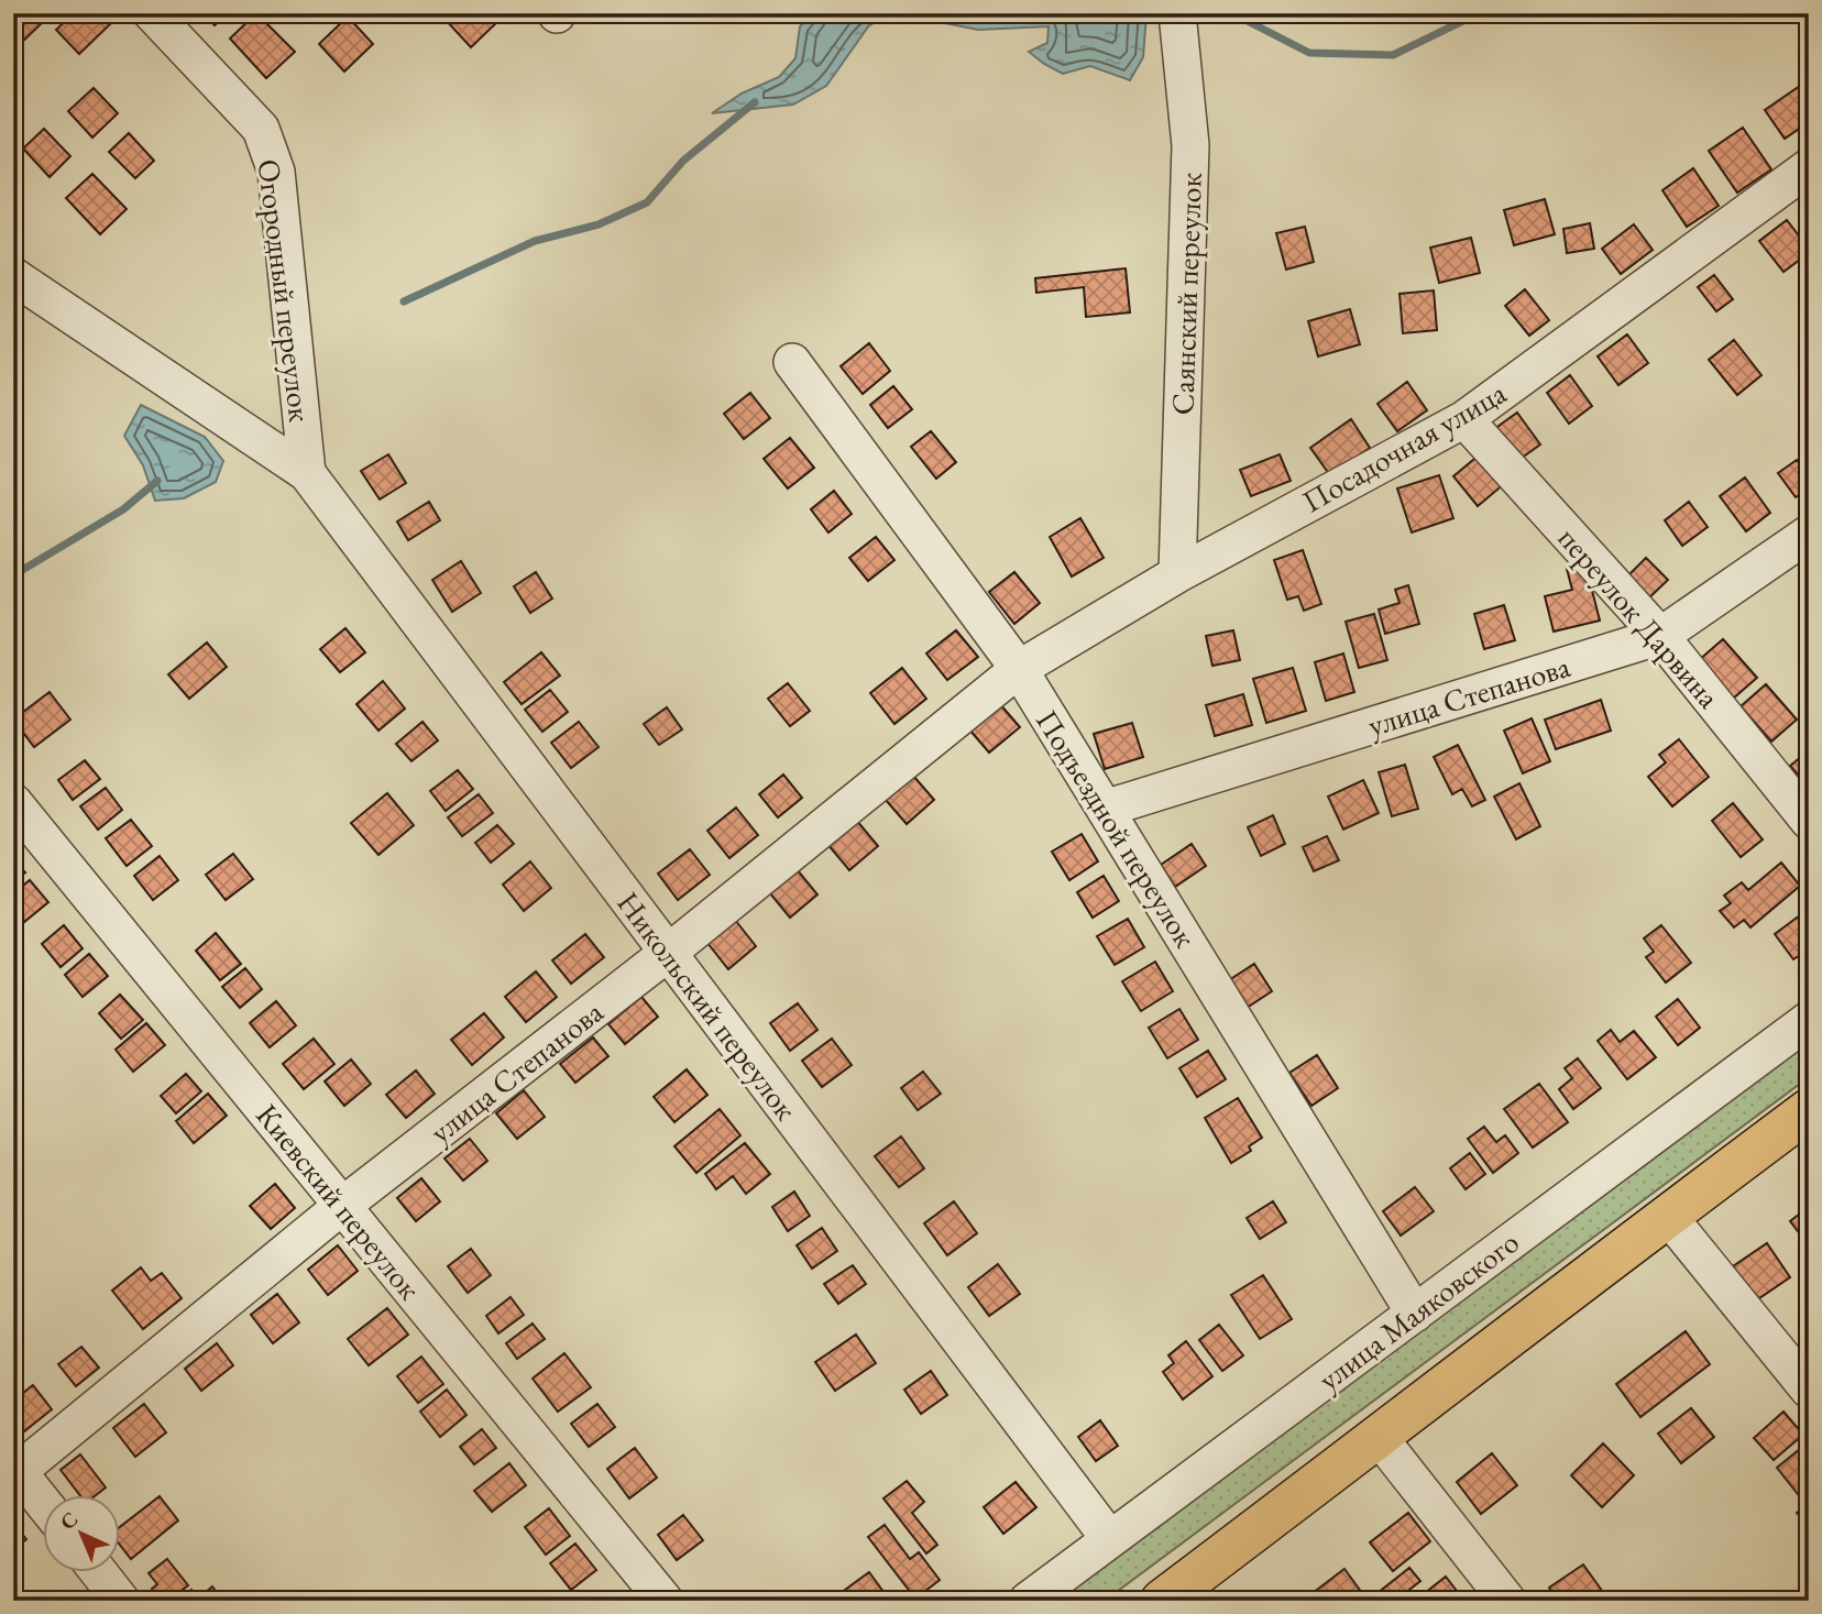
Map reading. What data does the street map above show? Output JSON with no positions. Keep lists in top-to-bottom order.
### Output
{
  "streets": {
    "street": [
      "Огородный переулок",
      "Саянский переулок",
      "Посадочная улица",
      "переулок Дарвина",
      "улица Степанова",
      "Подъездной переулок",
      "Никольский переулок",
      "Киевский переулок",
      "улица Маяковского"
    ]
  },
  "crossings": [
    ["Огородный переулок", "Никольский переулок"],
    ["Саянский переулок", "Посадочная улица"],
    ["Посадочная улица", "переулок Дарвина"],
    ["Посадочная улица", "улица Степанова"],
    ["Посадочная улица", "Подъездной переулок"],
    ["переулок Дарвина", "улица Степанова"],
    ["улица Степанова", "Подъездной переулок"],
    ["улица Степанова", "Никольский переулок"],
    ["улица Степанова", "Киевский переулок"],
    ["Подъездной переулок", "улица Маяковского"],
    ["Никольский переулок", "улица Маяковского"]
  ],
  "north": "top left"
}
